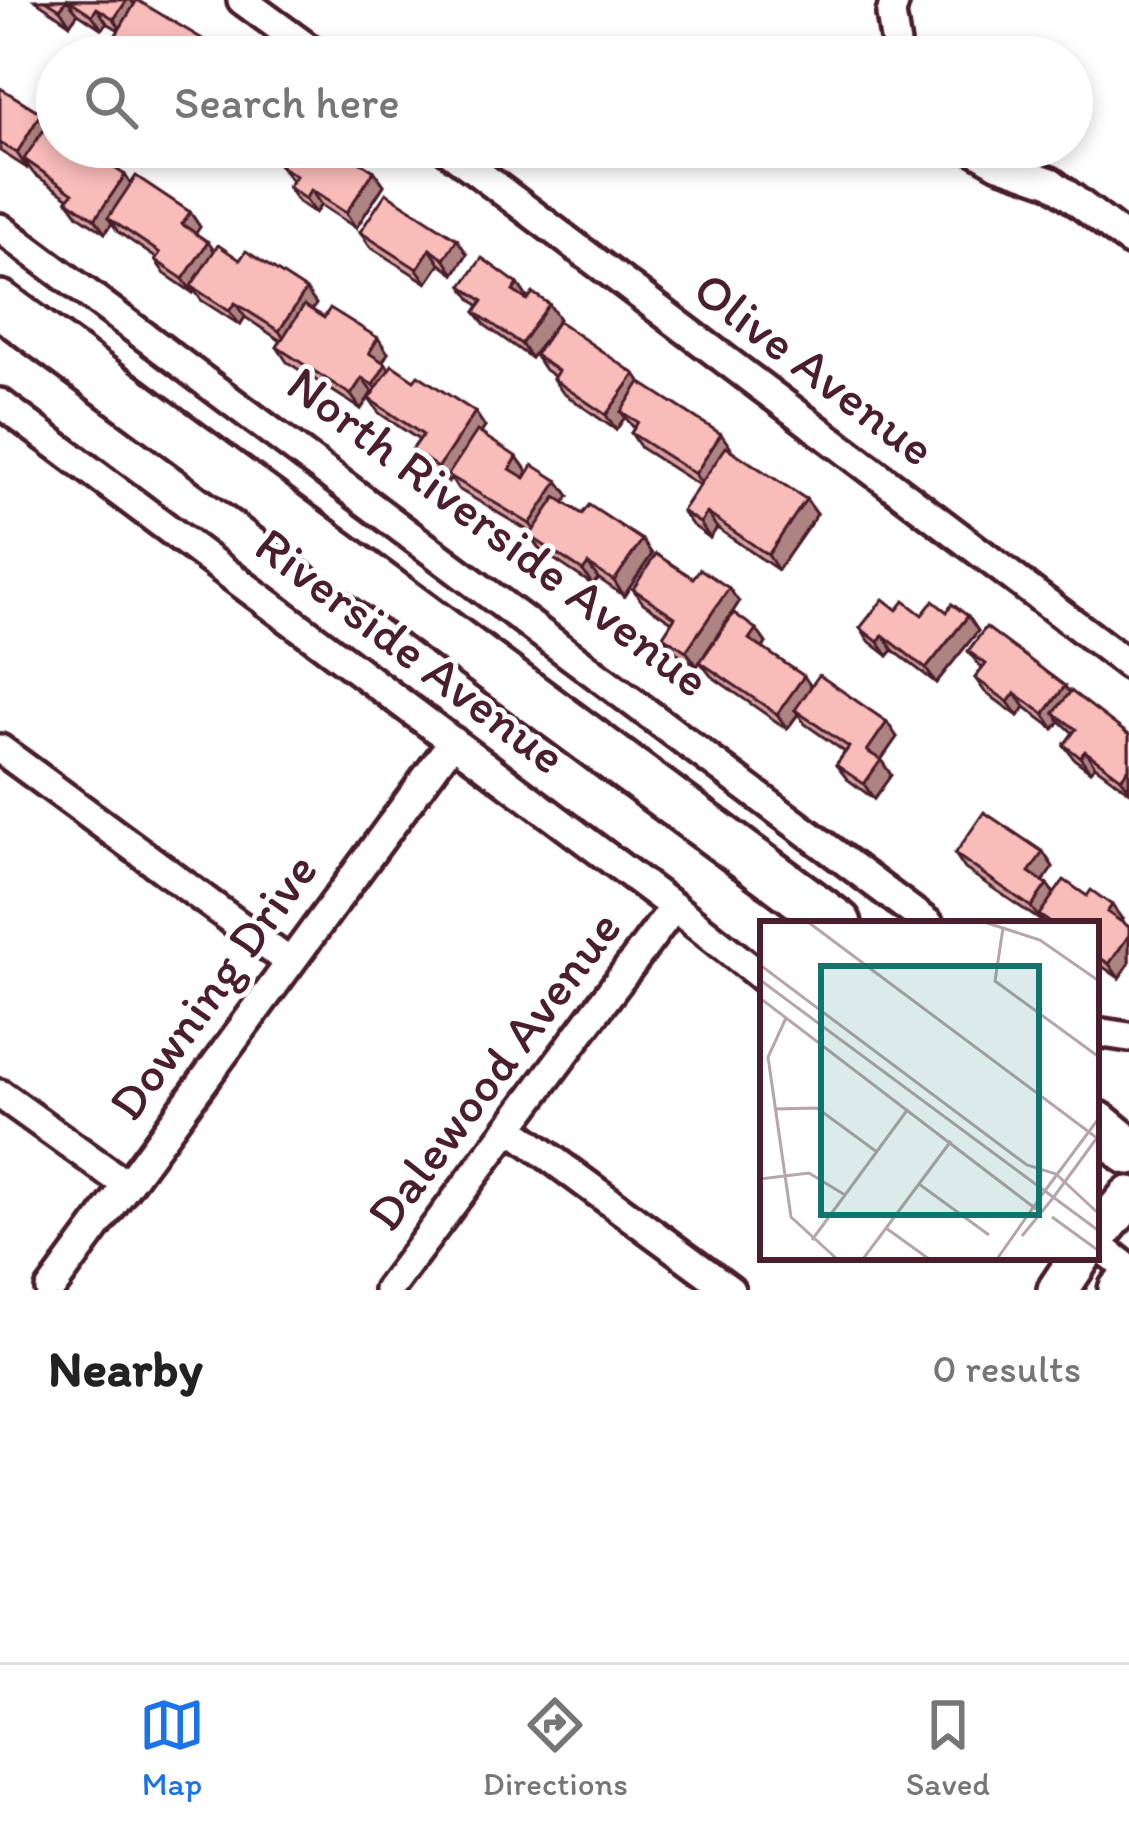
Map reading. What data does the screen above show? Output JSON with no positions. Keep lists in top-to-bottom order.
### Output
{
  "streets": {
    "street": [
      "Olive Avenue",
      "North Riverside Avenue",
      "Riverside Avenue",
      "Downing Drive",
      "Dalewood Avenue"
    ]
  },
  "crossings": [
    ["Riverside Avenue", "Downing Drive"],
    ["Riverside Avenue", "Dalewood Avenue"]
  ],
  "page": {
    "search": "Search here",
    "heading": ["Nearby", "0 results"],
    "nav": ["Map", "Directions", "Saved"]
  }
}
